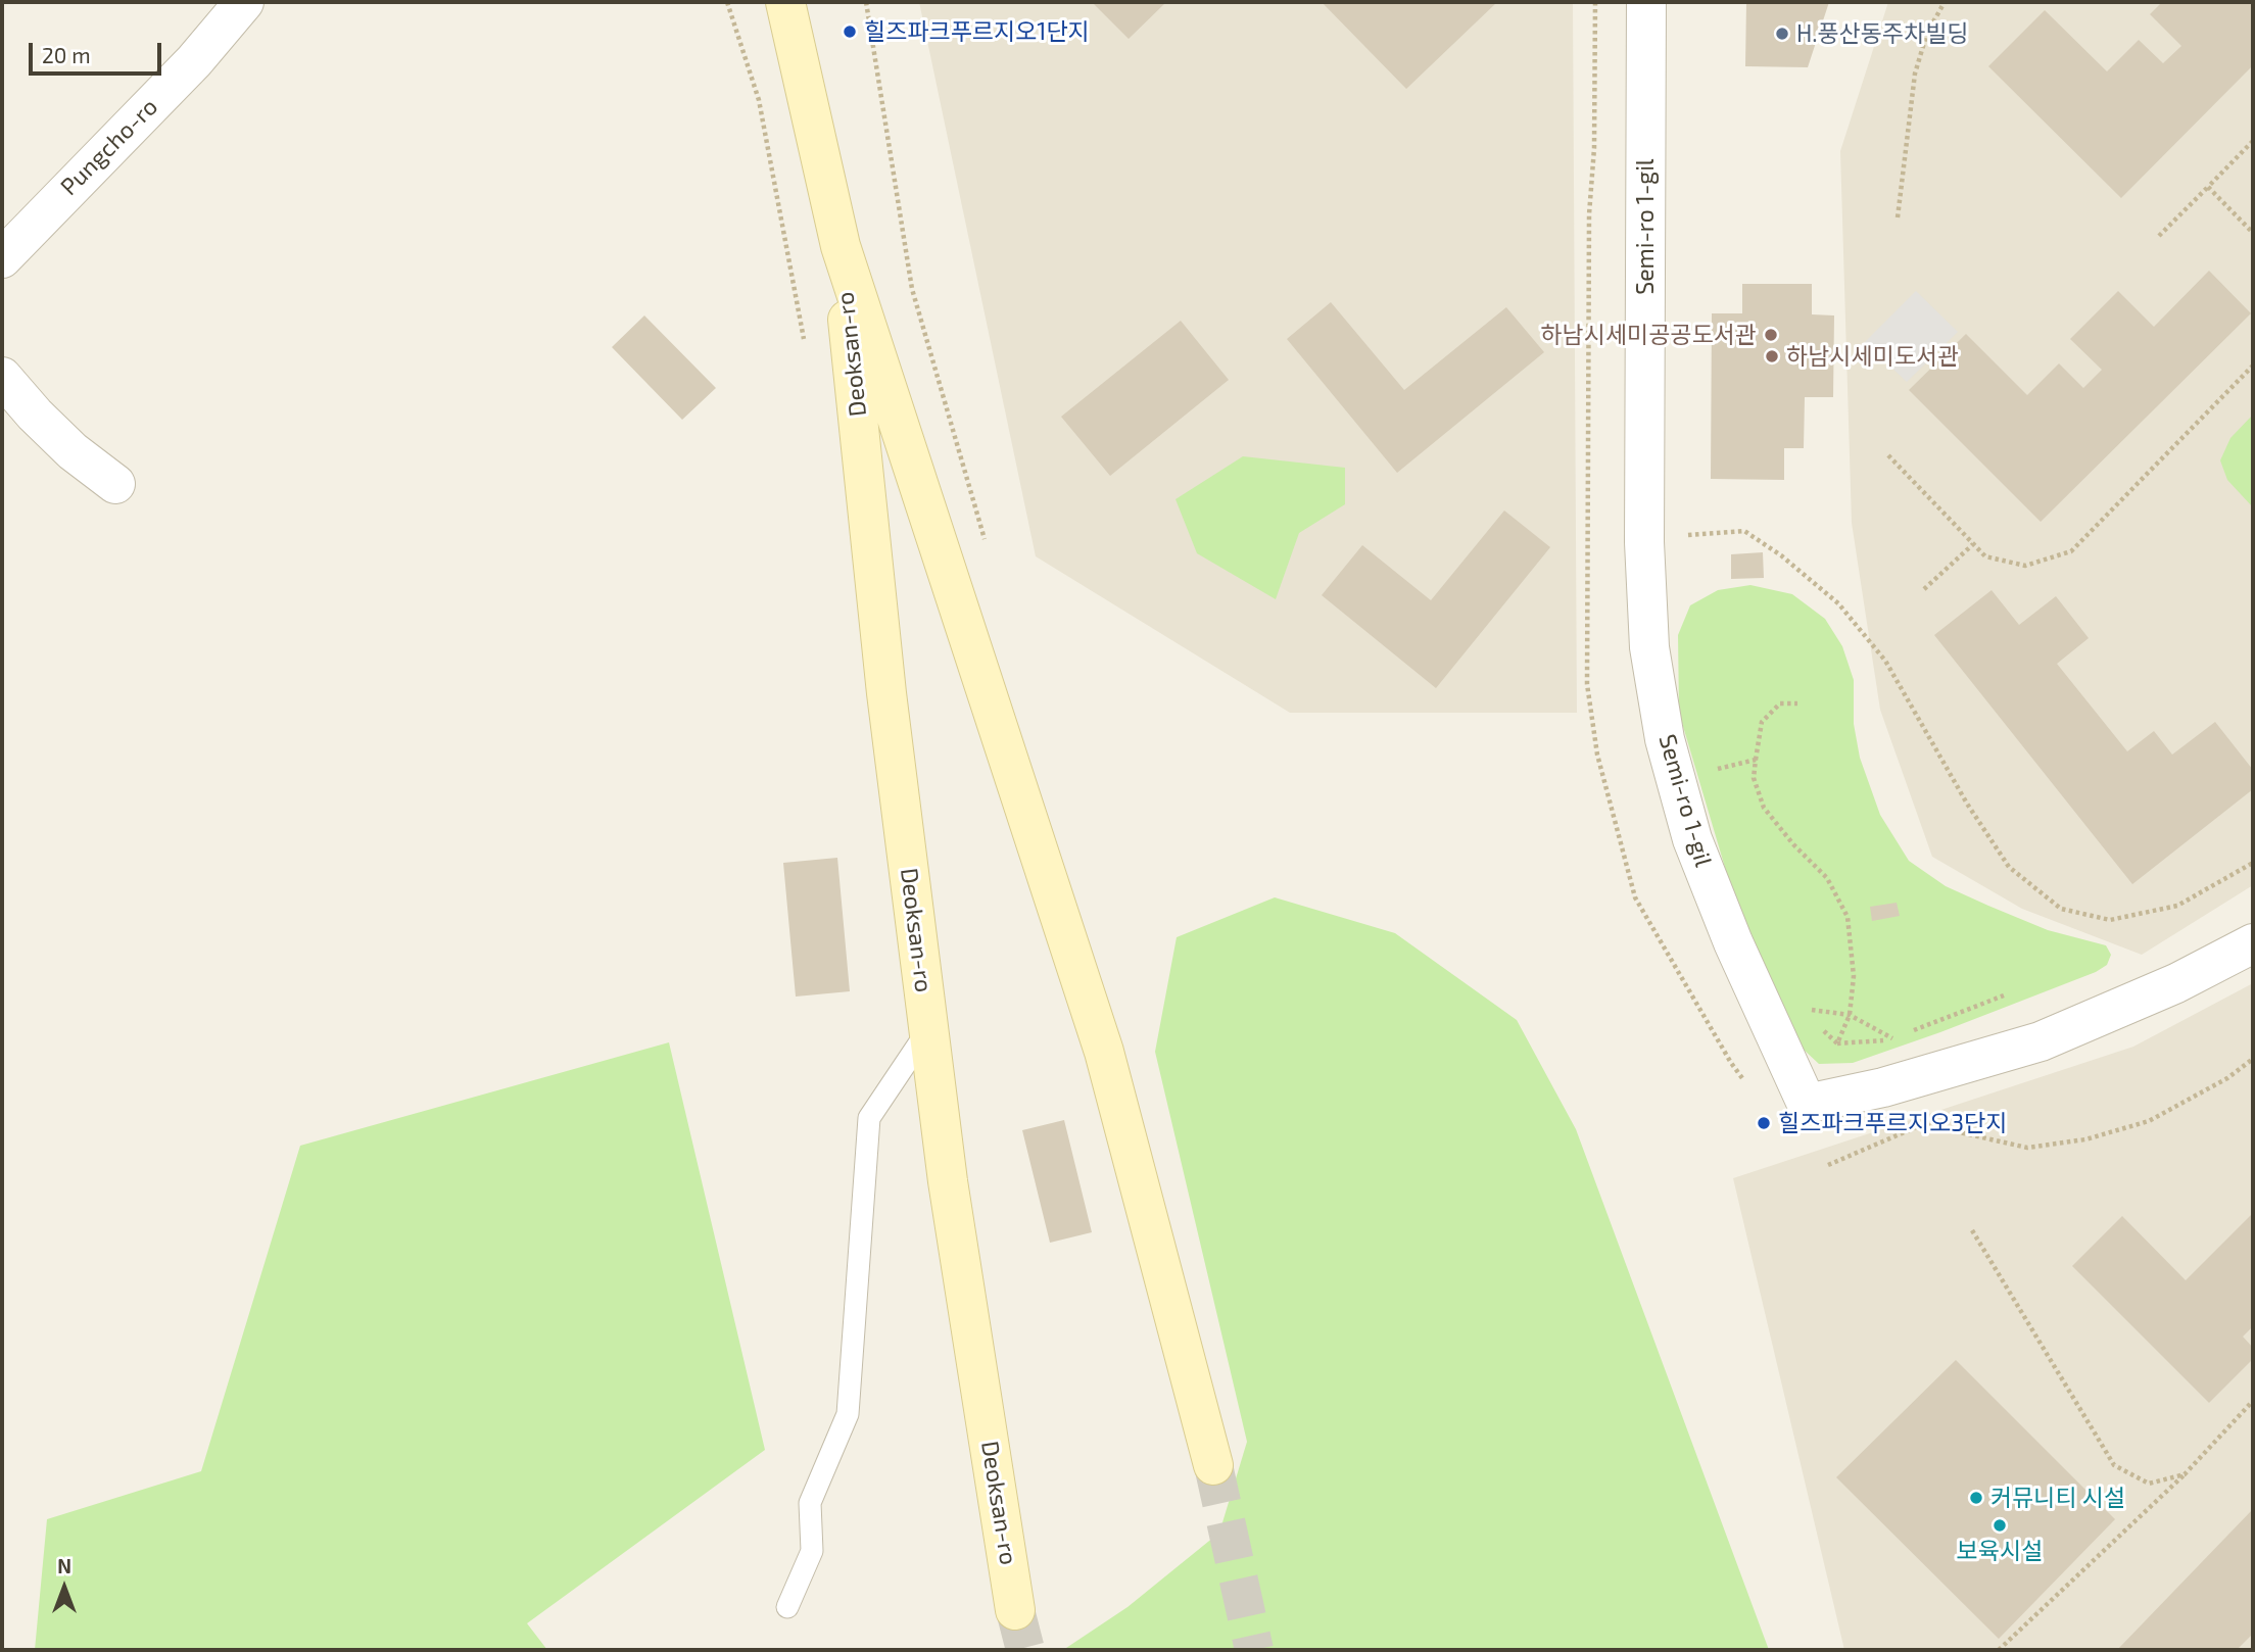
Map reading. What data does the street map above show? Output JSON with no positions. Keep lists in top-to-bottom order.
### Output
{
  "streets": {
    "main road": ["Deoksan-ro"],
    "street": ["Pungcho-ro", "Semi-ro 1-gil"]
  },
  "places": [
    "힐즈파크푸르지오1단지",
    "H.풍산동주차빌딩",
    "하남시세미공공도서관",
    "하남시세미도서관",
    "힐즈파크푸르지오3단지",
    "커뮤니티 시설",
    "보육시설"
  ],
  "scale_bar": "20 m",
  "north": "top"
}
